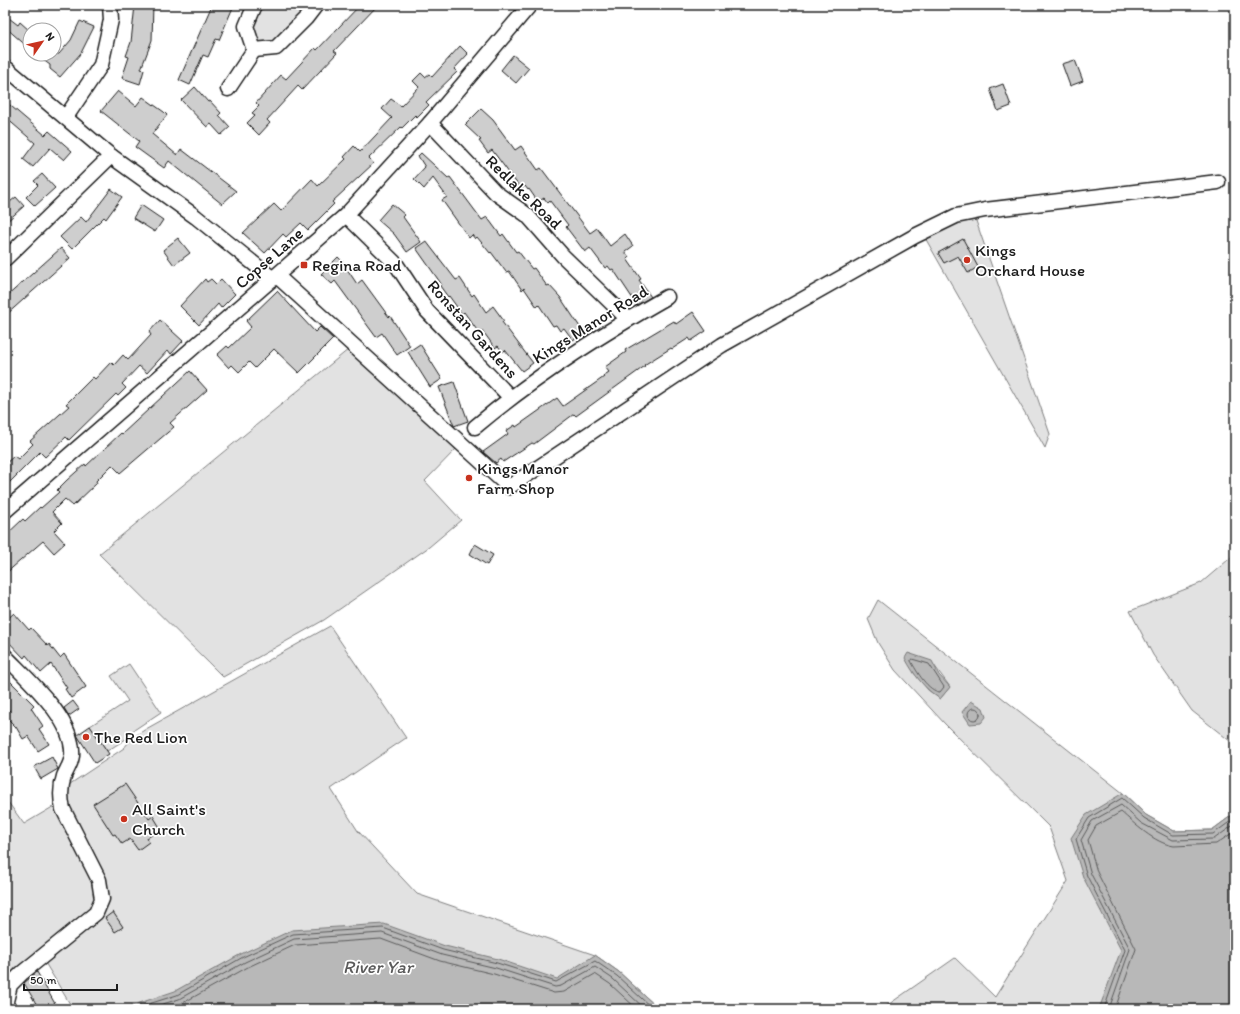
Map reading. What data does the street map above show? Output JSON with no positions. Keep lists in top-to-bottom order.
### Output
{
  "streets": {
    "street": [
      "Redlake Road",
      "Copse Lane",
      "Kings Manor Road",
      "Ronstan Gardens"
    ]
  },
  "crossings": [
    ["Redlake Road", "Copse Lane"],
    ["Redlake Road", "Kings Manor Road"],
    ["Copse Lane", "Ronstan Gardens"],
    ["Kings Manor Road", "Ronstan Gardens"]
  ],
  "water": ["River Yar"],
  "places": {
    "other": [
      "Kings Orchard House",
      "Kings Manor Farm Shop",
      "The Red Lion",
      "All Saint's Church"
    ],
    "transit": ["Regina Road"]
  },
  "scale_bar": "50 m",
  "north": "top right"
}
